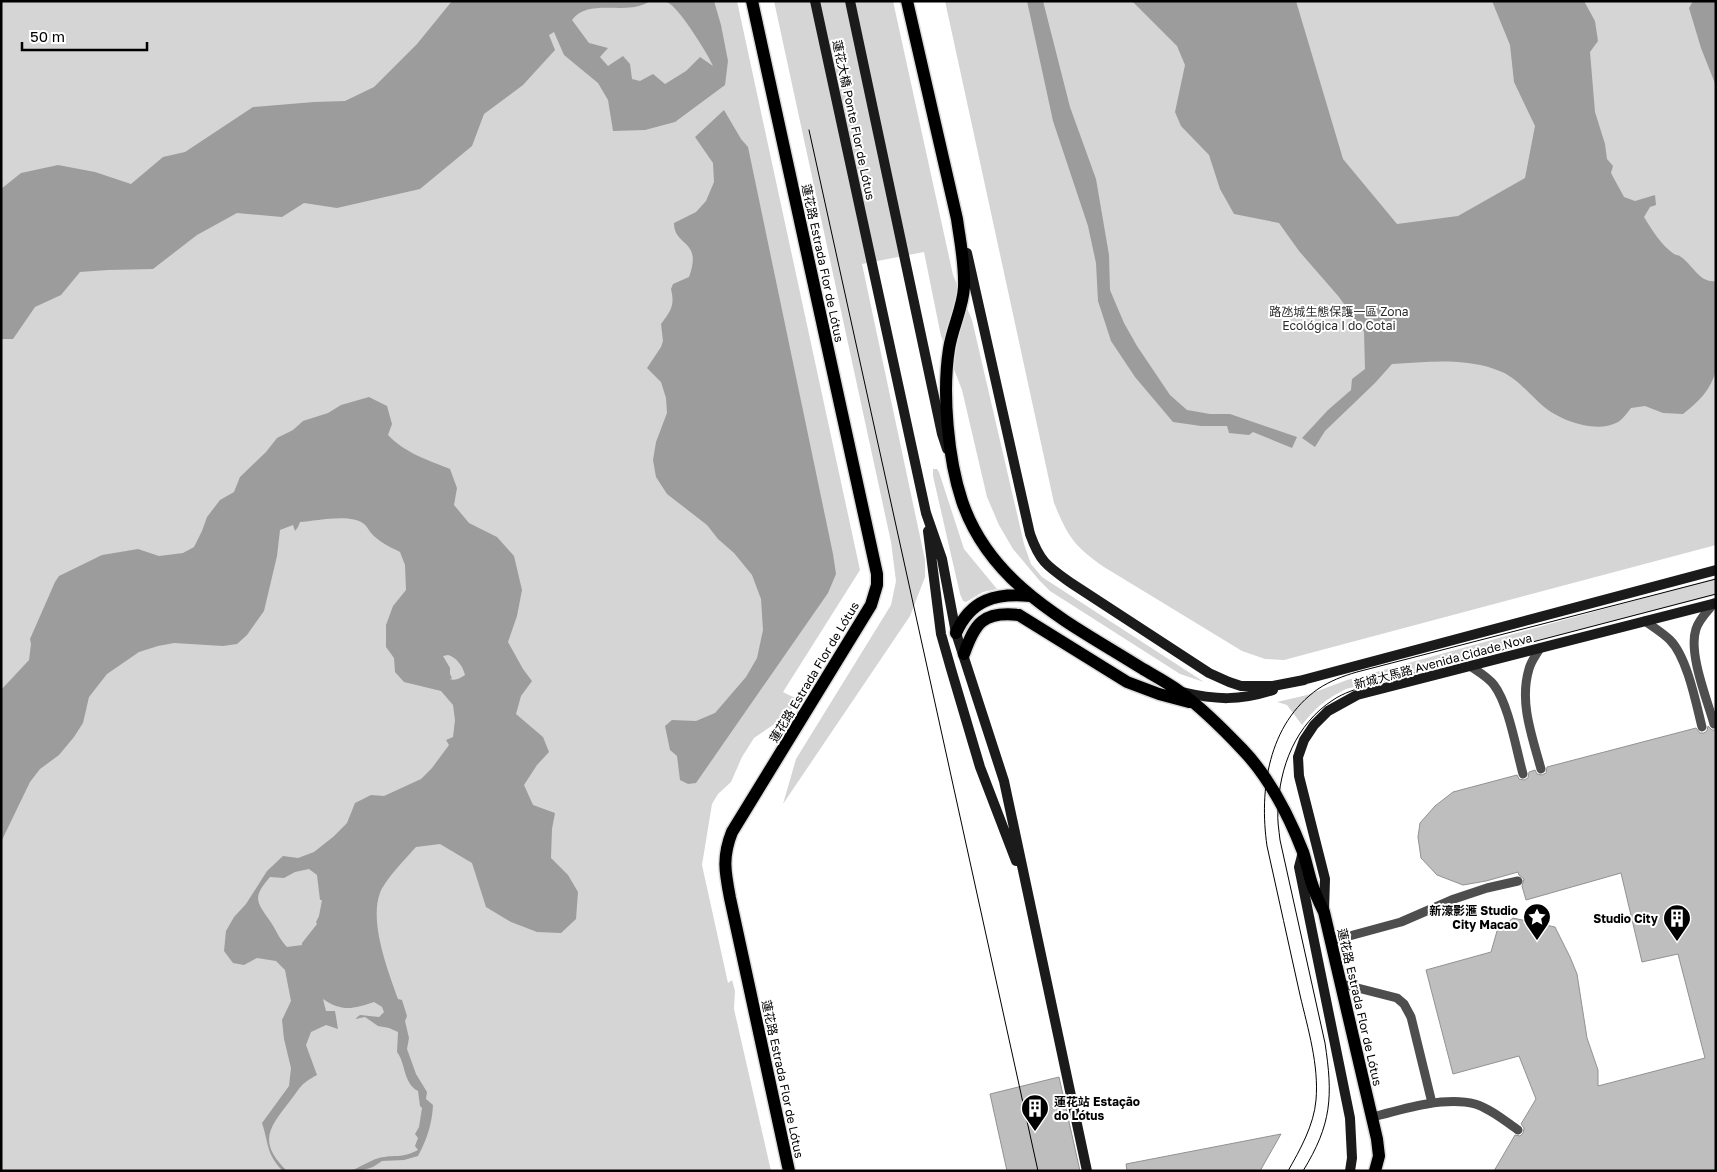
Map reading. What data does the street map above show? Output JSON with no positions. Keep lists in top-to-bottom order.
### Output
{
  "streets": {
    "main road": ["蓮花大橋 Ponte Flor de Lótus", "蓮花路 Estrada Flor de Lótus", "新城大馬路 Avenida Cidade Nova"]
  },
  "crossings": [
    ["蓮花大橋 Ponte Flor de Lótus", "蓮花路 Estrada Flor de Lótus"],
    ["蓮花路 Estrada Flor de Lótus", "新城大馬路 Avenida Cidade Nova"]
  ],
  "parks": ["路氹城生態保護一區 Zona Ecológica I do Cotai"],
  "places": {
    "place": ["新濠影滙 Studio City Macao"],
    "building": ["Studio City", "蓮花站 Estação do Lótus"]
  },
  "scale_bar": "50 m"
}
